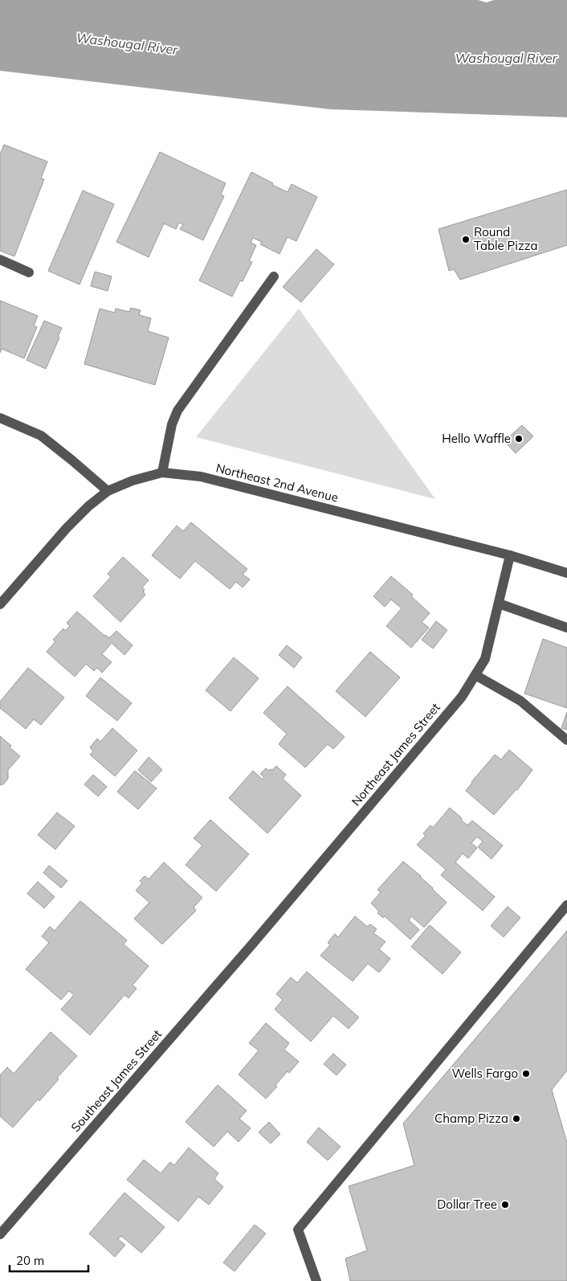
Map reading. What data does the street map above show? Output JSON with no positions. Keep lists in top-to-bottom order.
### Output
{
  "streets": {
    "street": ["Northeast 2nd Avenue", "Northeast James Street", "Southeast James Street"]
  },
  "crossings": [
    ["Northeast 2nd Avenue", "Northeast James Street"],
    ["Northeast James Street", "Southeast James Street"]
  ],
  "water": ["Washougal River"],
  "places": [
    "Round Table Pizza",
    "Hello Waffle",
    "Wells Fargo",
    "Champ Pizza",
    "Dollar Tree"
  ],
  "scale_bar": "20 m"
}
